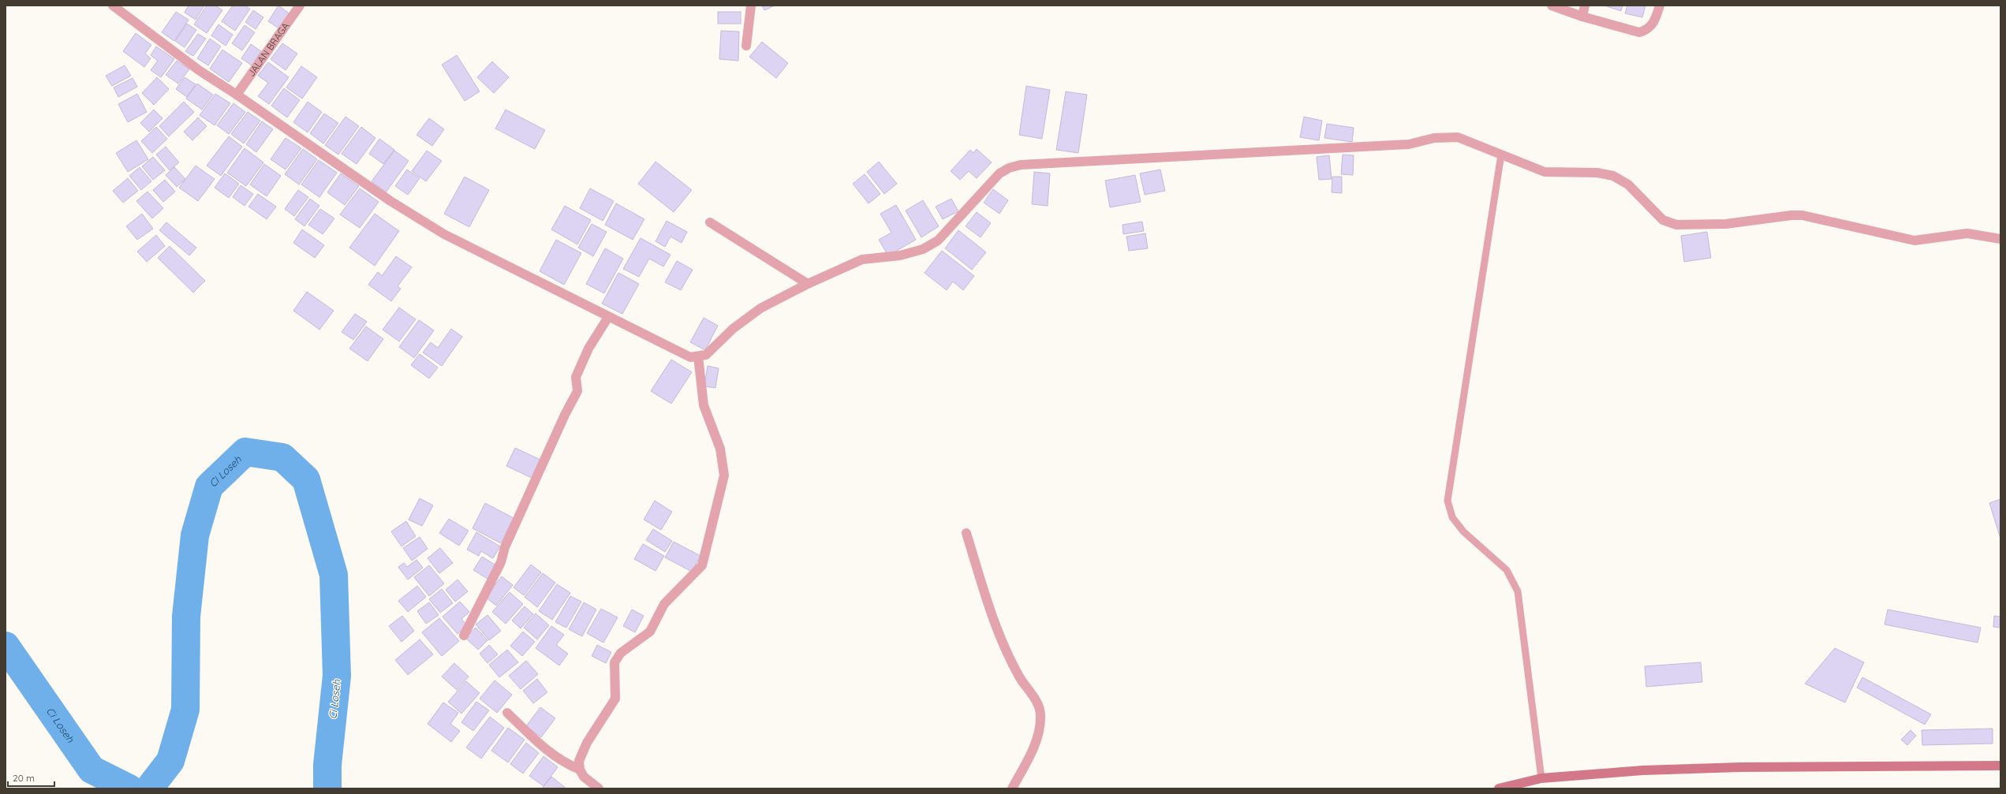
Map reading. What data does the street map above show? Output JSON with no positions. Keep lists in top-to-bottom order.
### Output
{
  "streets": {
    "street": ["JALAN BRAGA"]
  },
  "water": ["Ci Loseh"],
  "scale_bar": "20 m"
}
